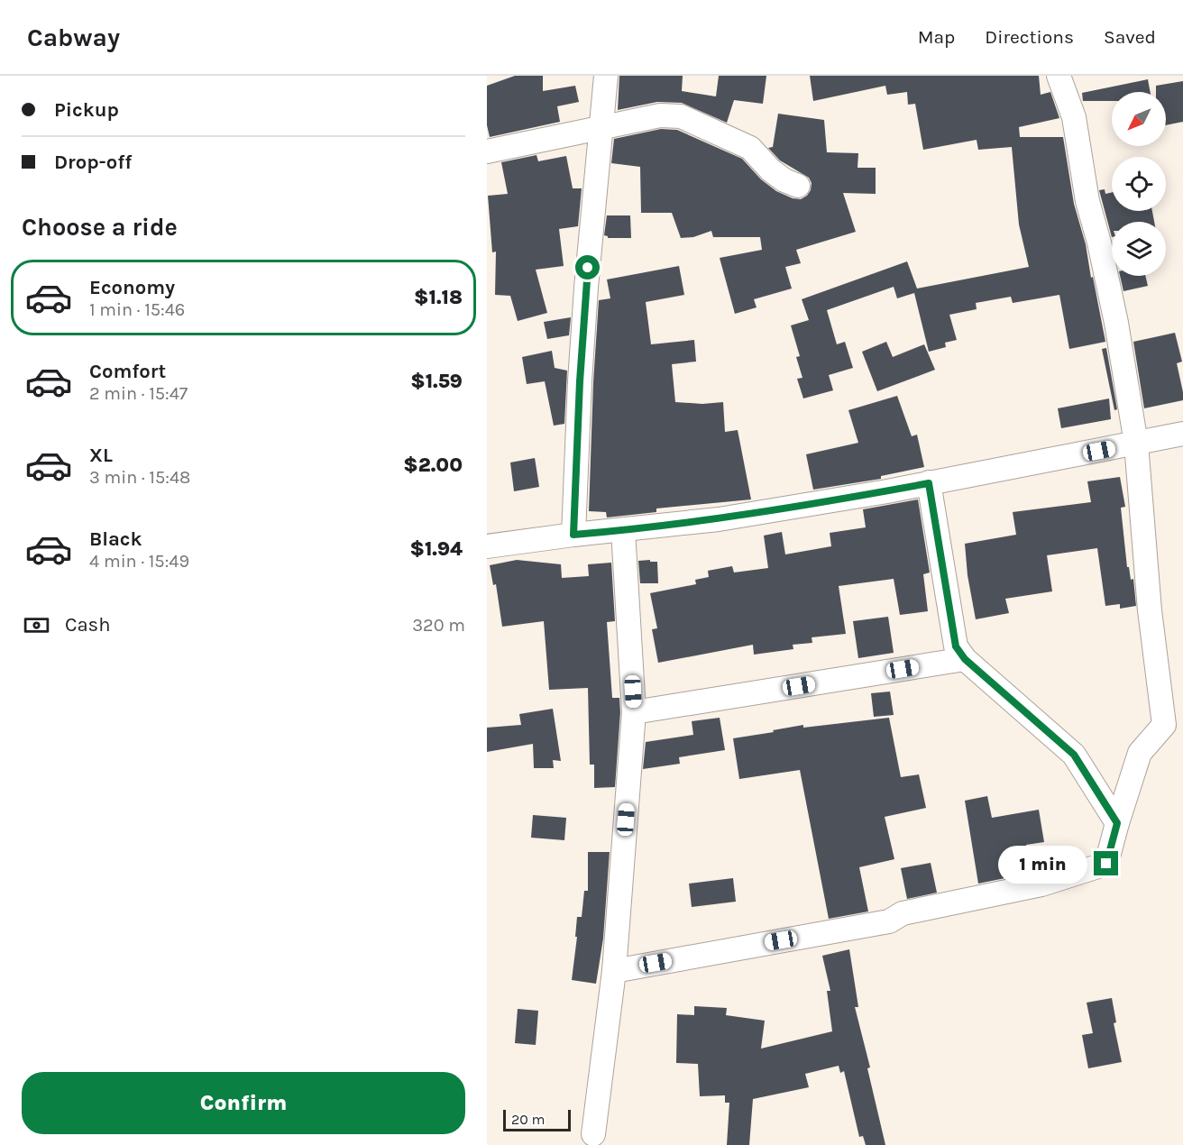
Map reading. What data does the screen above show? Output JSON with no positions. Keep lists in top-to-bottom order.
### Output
{
  "scale_bar": "20 m",
  "north": "bottom left",
  "page": {
    "header": "Cabway",
    "nav": ["Map", "Directions", "Saved"],
    "banner": ["Pickup", "Drop-off"],
    "heading": "Choose a ride",
    "list": [
      {
        "name": "Economy",
        "note": "1 min · 15:46",
        "value": "$1.18"
      },
      {
        "name": "Comfort",
        "note": "2 min · 15:47",
        "value": "$1.59"
      },
      {
        "name": "XL",
        "note": "3 min · 15:48",
        "value": "$2.00"
      },
      {
        "name": "Black",
        "note": "4 min · 15:49",
        "value": "$1.94"
      }
    ],
    "pay": ["Cash", "320 m"],
    "bubble": "1 min",
    "buttons": "Confirm",
    "scale": "20 m"
  }
}
